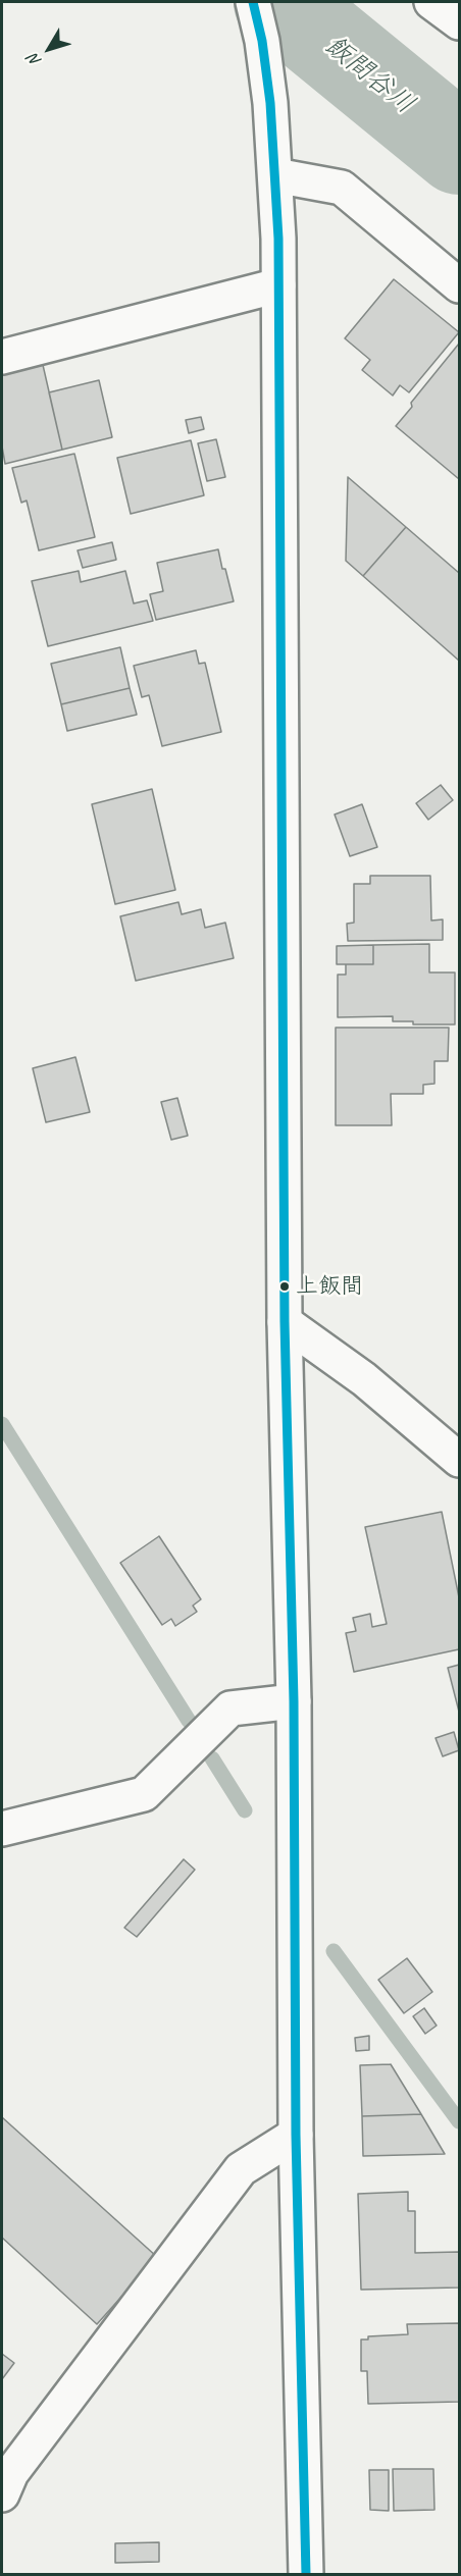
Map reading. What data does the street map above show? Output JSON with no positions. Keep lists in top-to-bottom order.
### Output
{
  "water": ["飯間谷川"],
  "places": ["上飯間"],
  "north": "bottom left"
}
